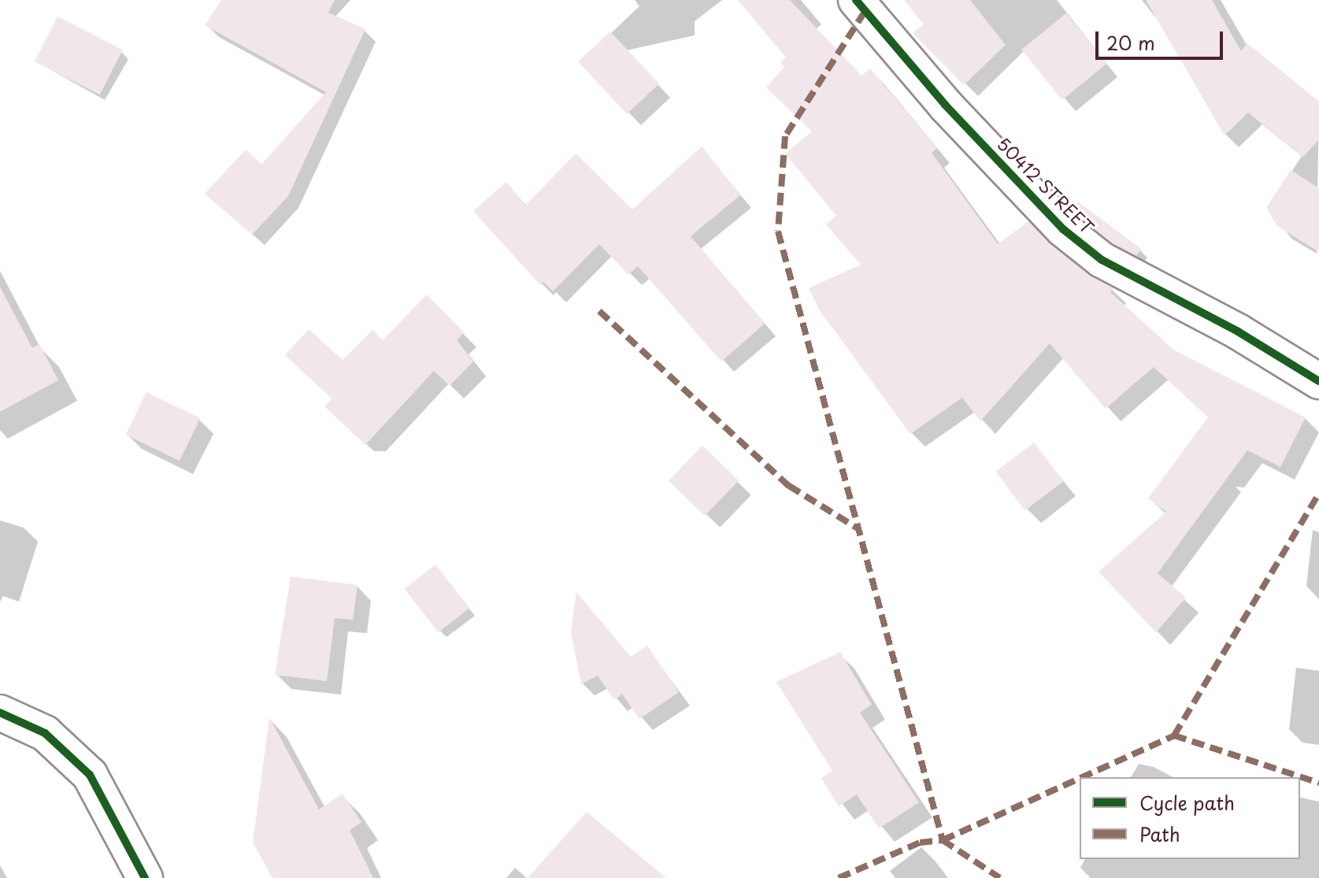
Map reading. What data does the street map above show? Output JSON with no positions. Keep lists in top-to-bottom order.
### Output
{
  "streets": {
    "street": ["50412 STREET"]
  },
  "legend": ["Cycle path", "Path"],
  "scale_bar": "20 m"
}
